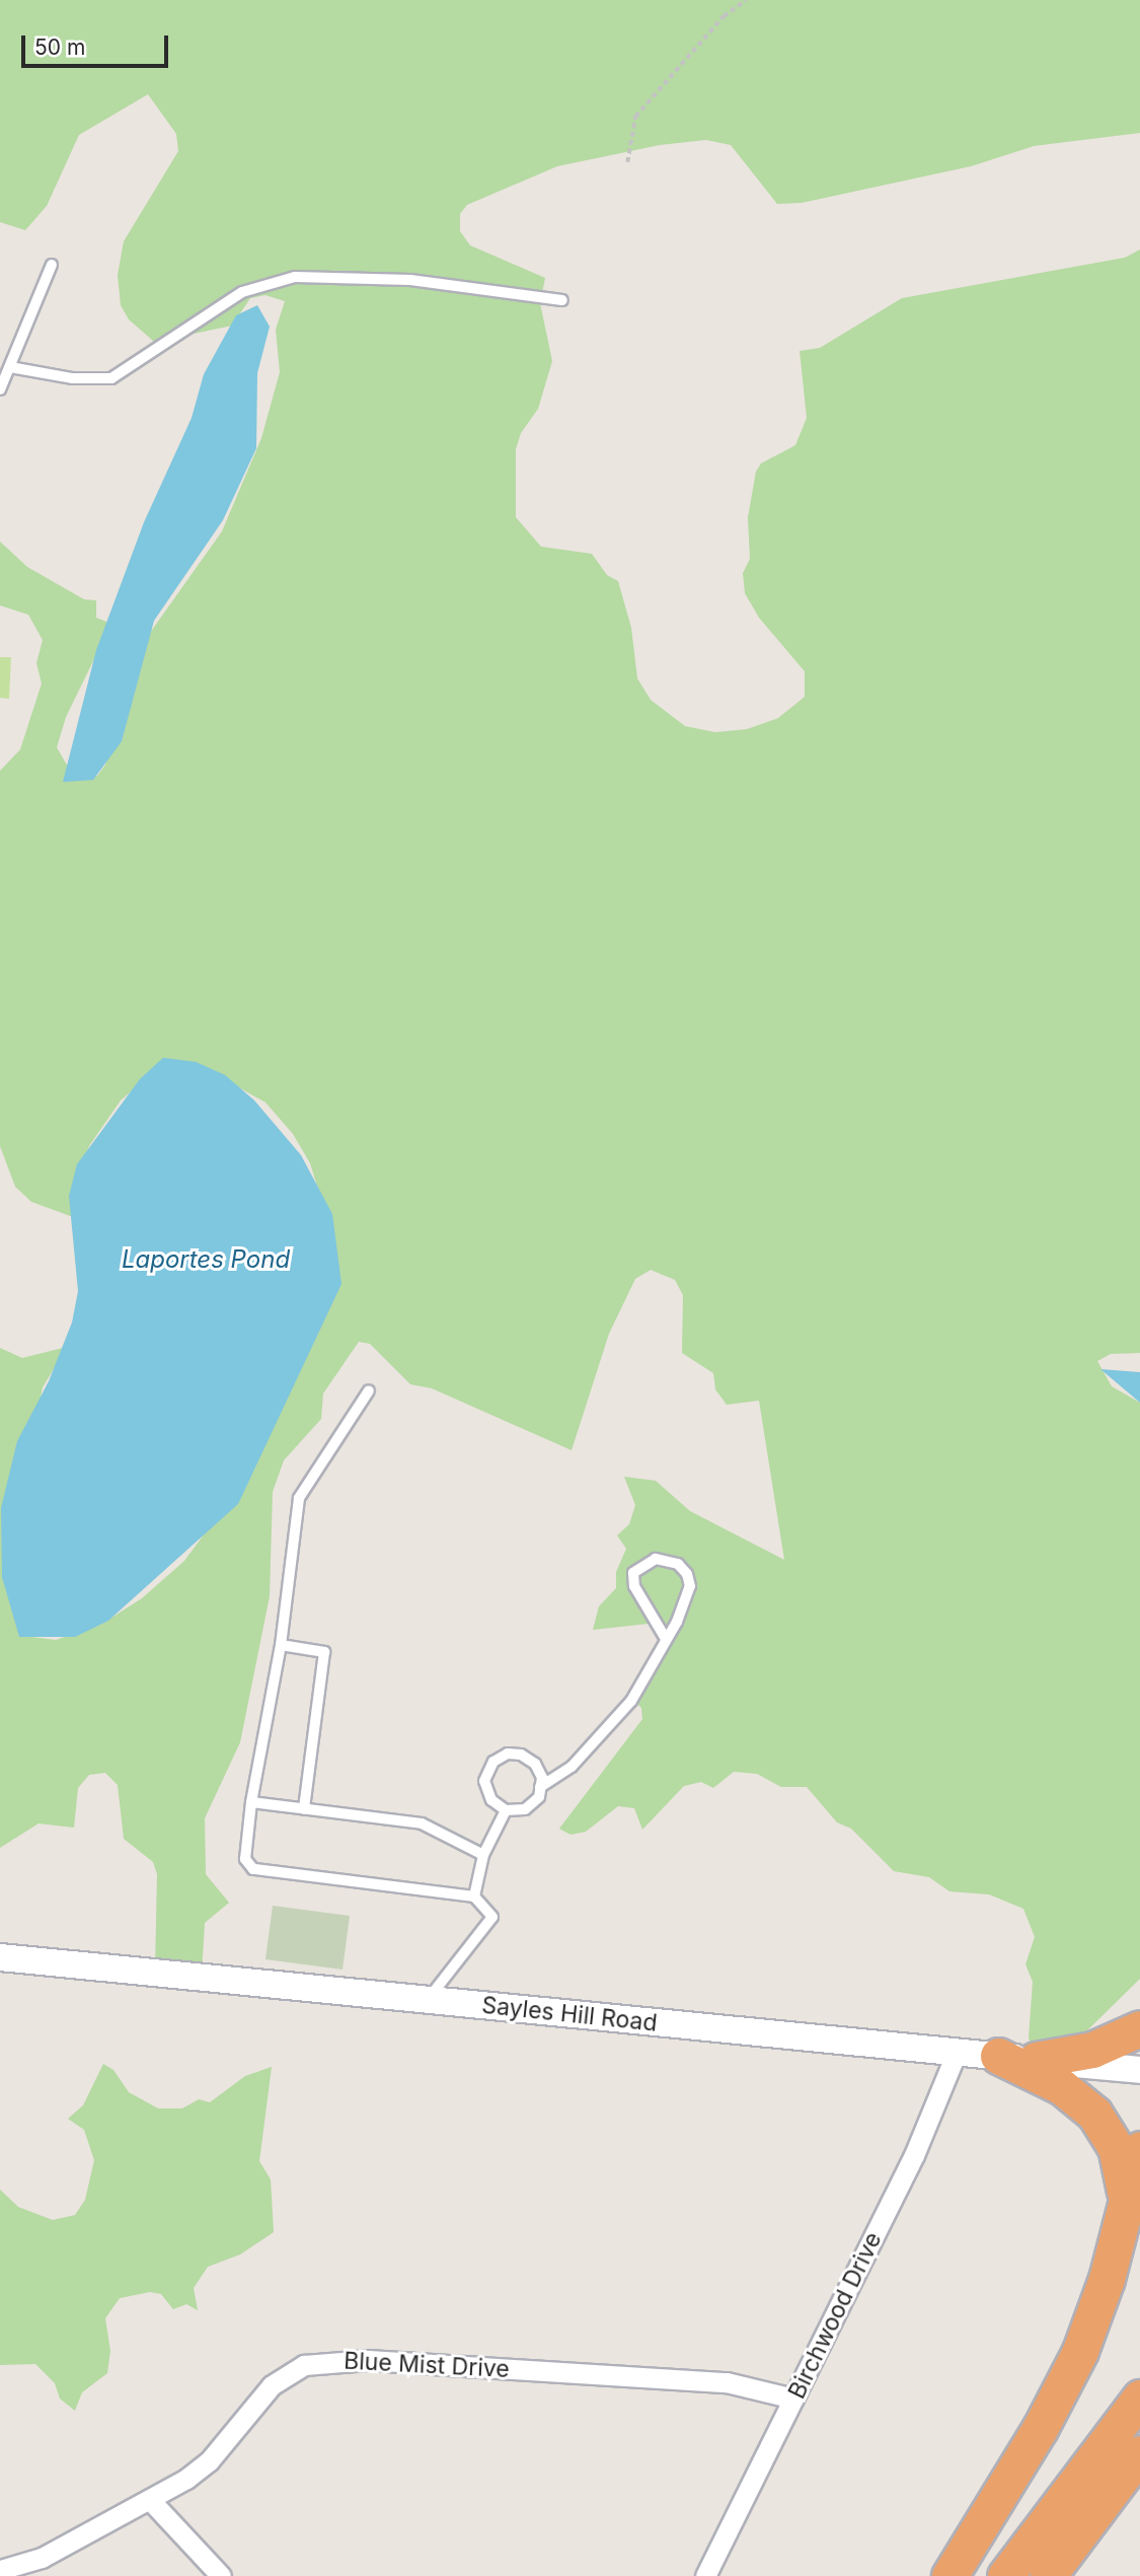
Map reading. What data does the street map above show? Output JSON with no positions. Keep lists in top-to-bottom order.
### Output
{
  "streets": {
    "main road": ["Sayles Hill Road"],
    "street": ["Birchwood Drive", "Blue Mist Drive"]
  },
  "crossings": [
    ["Sayles Hill Road", "Birchwood Drive"],
    ["Birchwood Drive", "Blue Mist Drive"]
  ],
  "water": ["Laportes Pond"],
  "scale_bar": "50 m"
}
